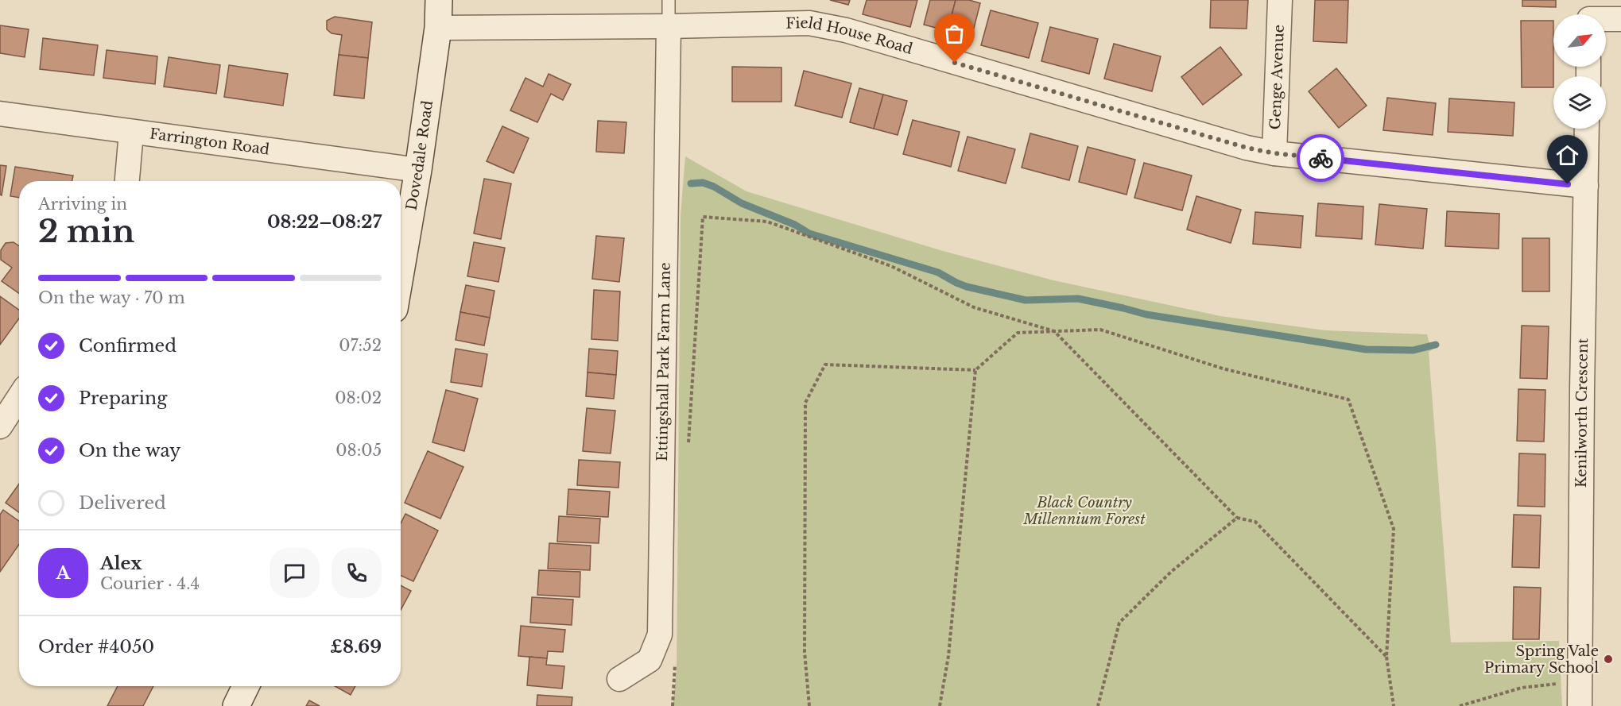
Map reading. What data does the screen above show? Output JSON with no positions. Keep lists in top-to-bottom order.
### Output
{
  "streets": {
    "street": [
      "Field House Road",
      "Genge Avenue",
      "Farrington Road",
      "Dovedale Road",
      "Ettingshall Park Farm Lane",
      "Kenilworth Crescent"
    ]
  },
  "crossings": [
    ["Field House Road", "Genge Avenue"],
    ["Field House Road", "Dovedale Road"],
    ["Field House Road", "Ettingshall Park Farm Lane"],
    ["Field House Road", "Kenilworth Crescent"],
    ["Farrington Road", "Dovedale Road"]
  ],
  "parks": ["Black Country Millennium Forest"],
  "places": ["Spring Vale Primary School"],
  "north": "top right",
  "page": {
    "heading": ["2 min", "Arriving in", "08:22–08:27"],
    "panel": [
      "Alex",
      "Courier · 4.4",
      "Order #4050",
      "£8.69"
    ],
    "bar": "On the way · 70 m",
    "list": [
      ["Confirmed", "07:52"],
      ["Preparing", "08:02"],
      ["On the way", "08:05"],
      "Delivered"
    ],
    "round": "A"
  }
}
